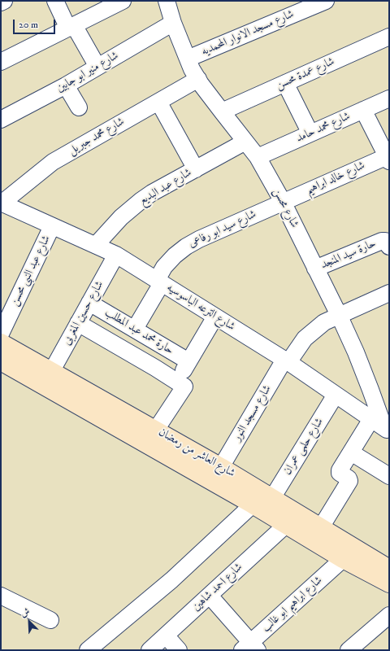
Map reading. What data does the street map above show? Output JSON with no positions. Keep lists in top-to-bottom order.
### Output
{
  "streets": {
    "main road": ["شارع العاشر من رمضان"],
    "street": [
      "شارع مسجد الانوار المحمديه",
      "شارع منير ابو جابين",
      "شارع عمدة محسن",
      "شارع محمد حامد",
      "شارع محمد جبريل",
      "شارع خالد ابراهيم",
      "شارع عبد البديع",
      "شارع محسن",
      "شارع سيد ابو رفاعى",
      "حارة سيد المنجد",
      "شارع عبد النبى محسن",
      "شارع الترعه الباسوسيه",
      "شارع حسين المغربى",
      "حارة محمد عبد المطلب",
      "شارع مسجد النور",
      "شارع حلمى عمران",
      "شارع احمد شاهين",
      "شارع ابراهيم ابو غالب"
    ]
  },
  "crossings": [
    ["شارع مسجد الانوار المحمديه", "شارع محسن"],
    ["شارع منير ابو جابين", "شارع محسن"],
    ["شارع عمدة محسن", "شارع محسن"],
    ["شارع محمد حامد", "شارع محسن"],
    ["شارع محمد جبريل", "شارع محسن"],
    ["شارع محمد جبريل", "شارع الترعه الباسوسيه"],
    ["شارع خالد ابراهيم", "شارع محسن"],
    ["شارع خالد ابراهيم", "شارع سيد ابو رفاعى"],
    ["شارع عبد البديع", "شارع محسن"],
    ["شارع عبد البديع", "شارع الترعه الباسوسيه"],
    ["شارع محسن", "شارع سيد ابو رفاعى"],
    ["شارع محسن", "حارة سيد المنجد"],
    ["شارع محسن", "شارع الترعه الباسوسيه"],
    ["شارع محسن", "شارع مسجد النور"],
    ["شارع سيد ابو رفاعى", "شارع الترعه الباسوسيه"],
    ["شارع سيد ابو رفاعى", "حارة محمد عبد المطلب"],
    ["شارع عبد النبى محسن", "شارع الترعه الباسوسيه"],
    ["شارع الترعه الباسوسيه", "شارع حسين المغربى"],
    ["شارع الترعه الباسوسيه", "شارع مسجد النور"],
    ["شارع الترعه الباسوسيه", "شارع حلمى عمران"],
    ["شارع حسين المغربى", "حارة محمد عبد المطلب"],
    ["شارع حسين المغربى", "شارع العاشر من رمضان"],
    ["شارع مسجد النور", "شارع العاشر من رمضان"],
    ["شارع حلمى عمران", "شارع العاشر من رمضان"],
    ["شارع العاشر من رمضان", "شارع احمد شاهين"],
    ["شارع العاشر من رمضان", "شارع ابراهيم ابو غالب"]
  ],
  "scale_bar": "20 m",
  "north": "top left"
}
